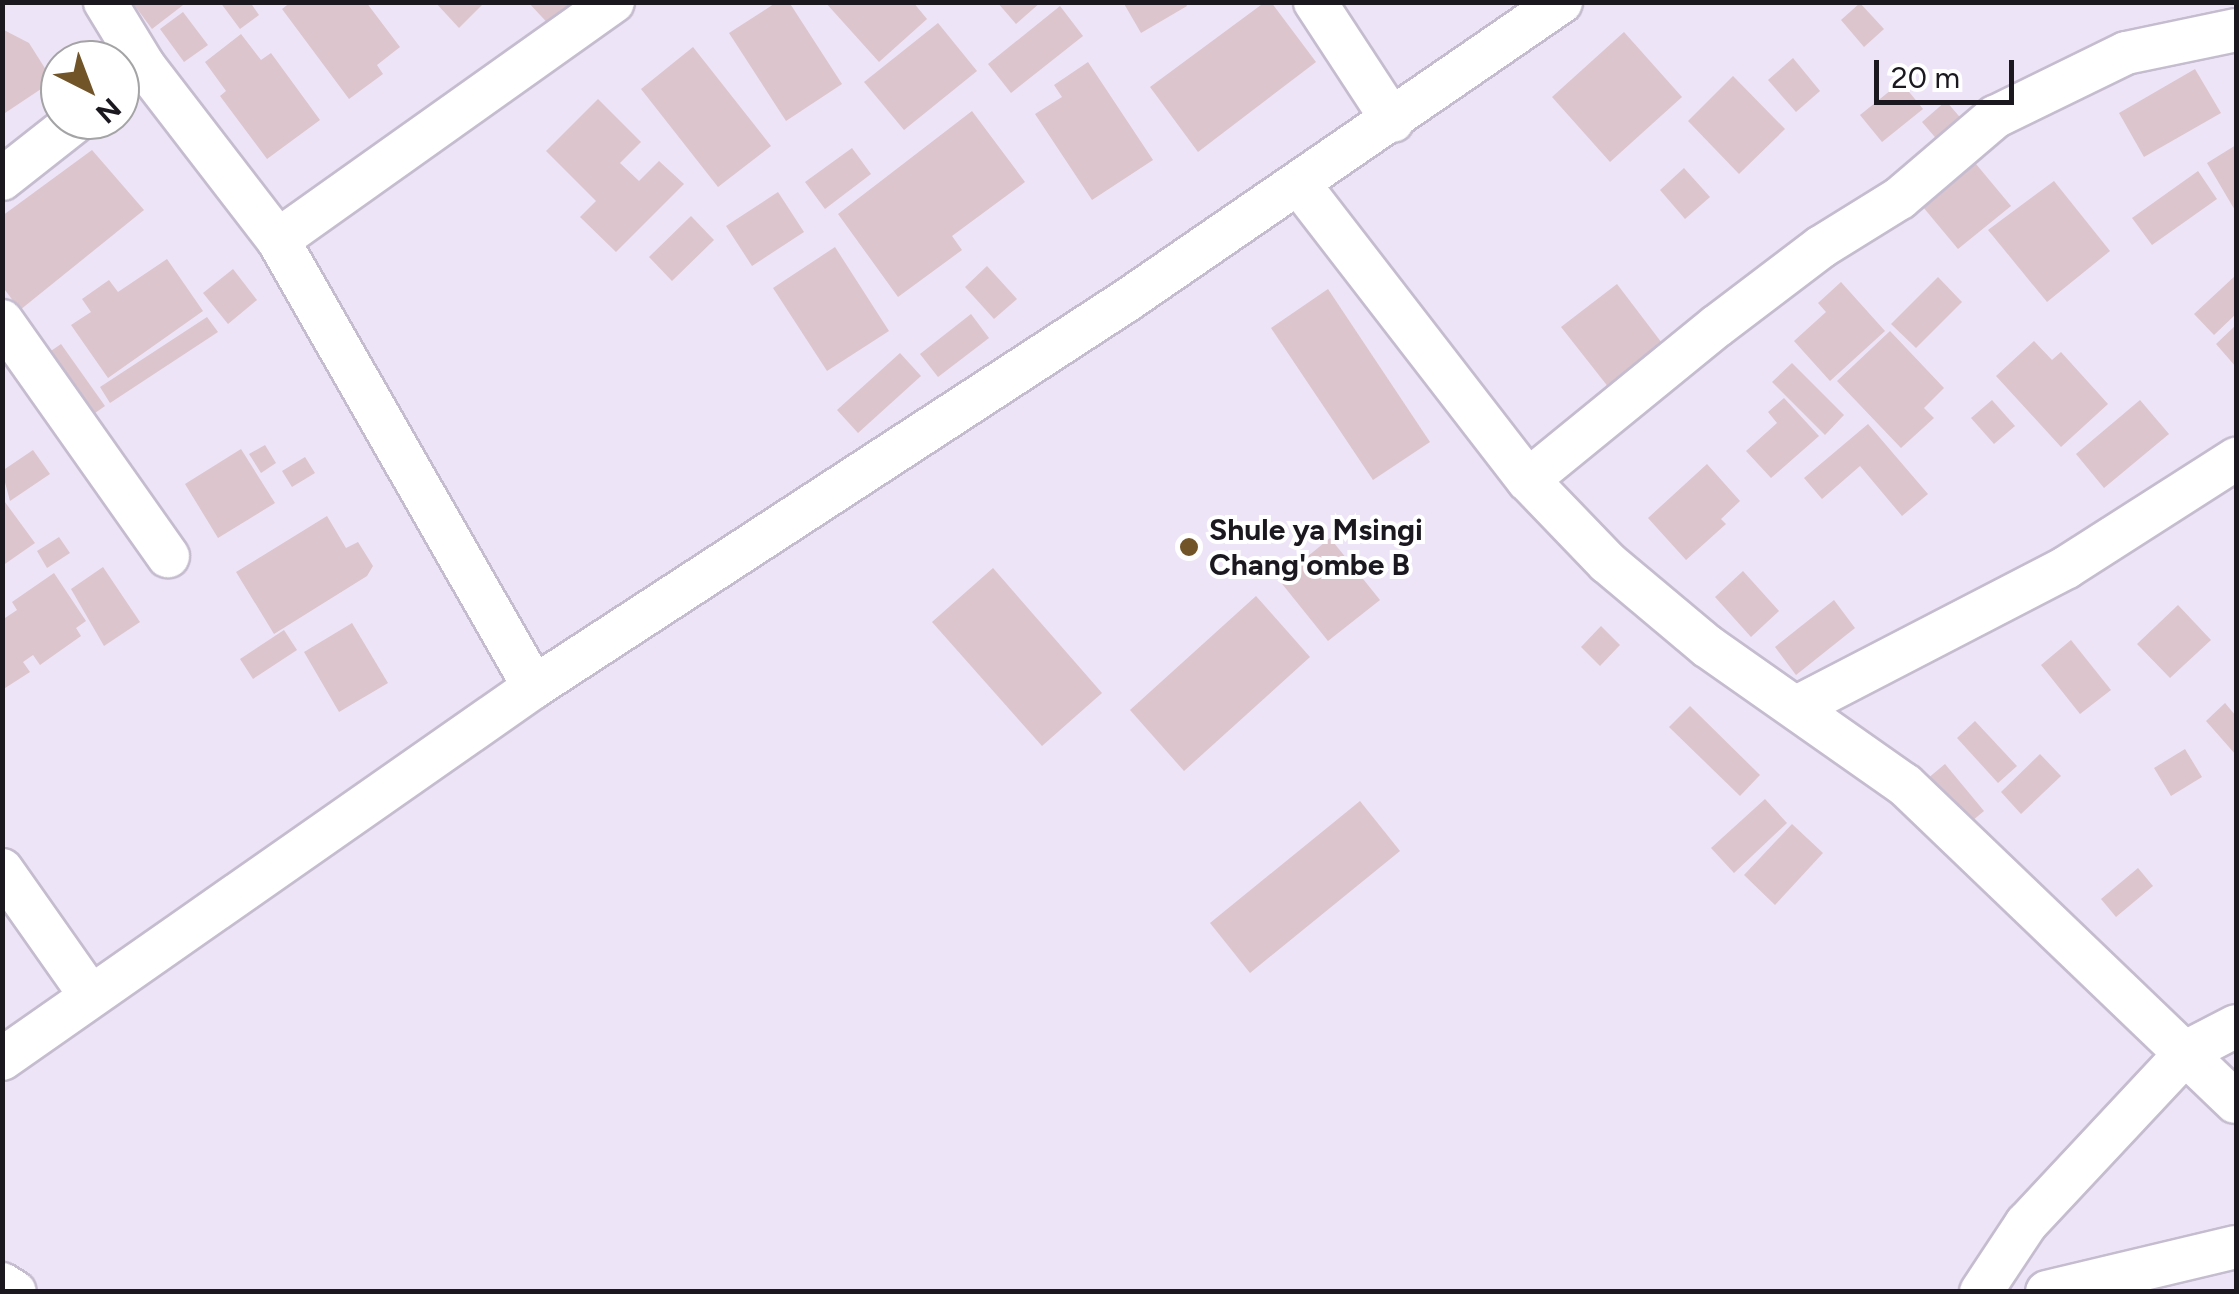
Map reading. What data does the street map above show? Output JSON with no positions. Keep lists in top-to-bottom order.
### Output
{
  "places": ["Shule ya Msingi Chang'ombe B"],
  "scale_bar": "20 m",
  "north": "bottom right"
}
